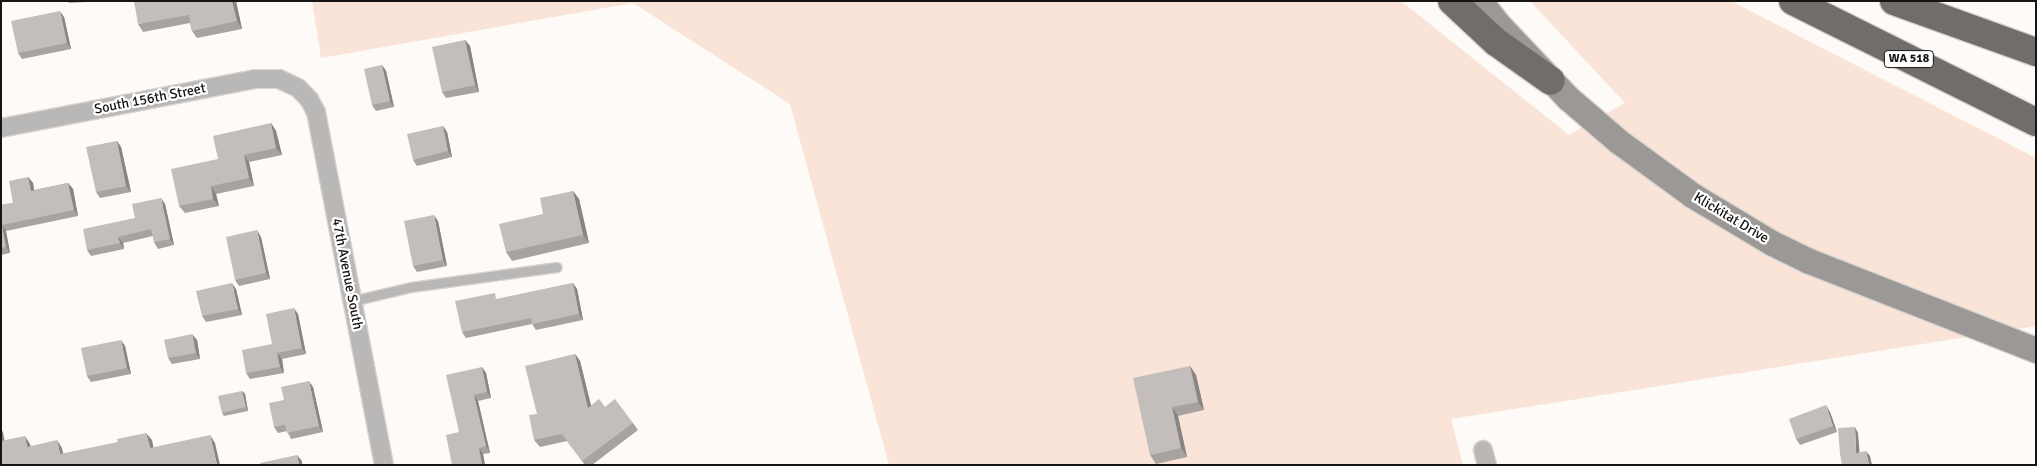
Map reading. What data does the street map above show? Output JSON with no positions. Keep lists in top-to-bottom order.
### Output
{
  "streets": {
    "highway": ["WA 518"],
    "main road": ["Klickitat Drive"],
    "street": ["South 156th Street", "47th Avenue South"]
  },
  "crossings": [
    ["South 156th Street", "47th Avenue South"]
  ]
}
